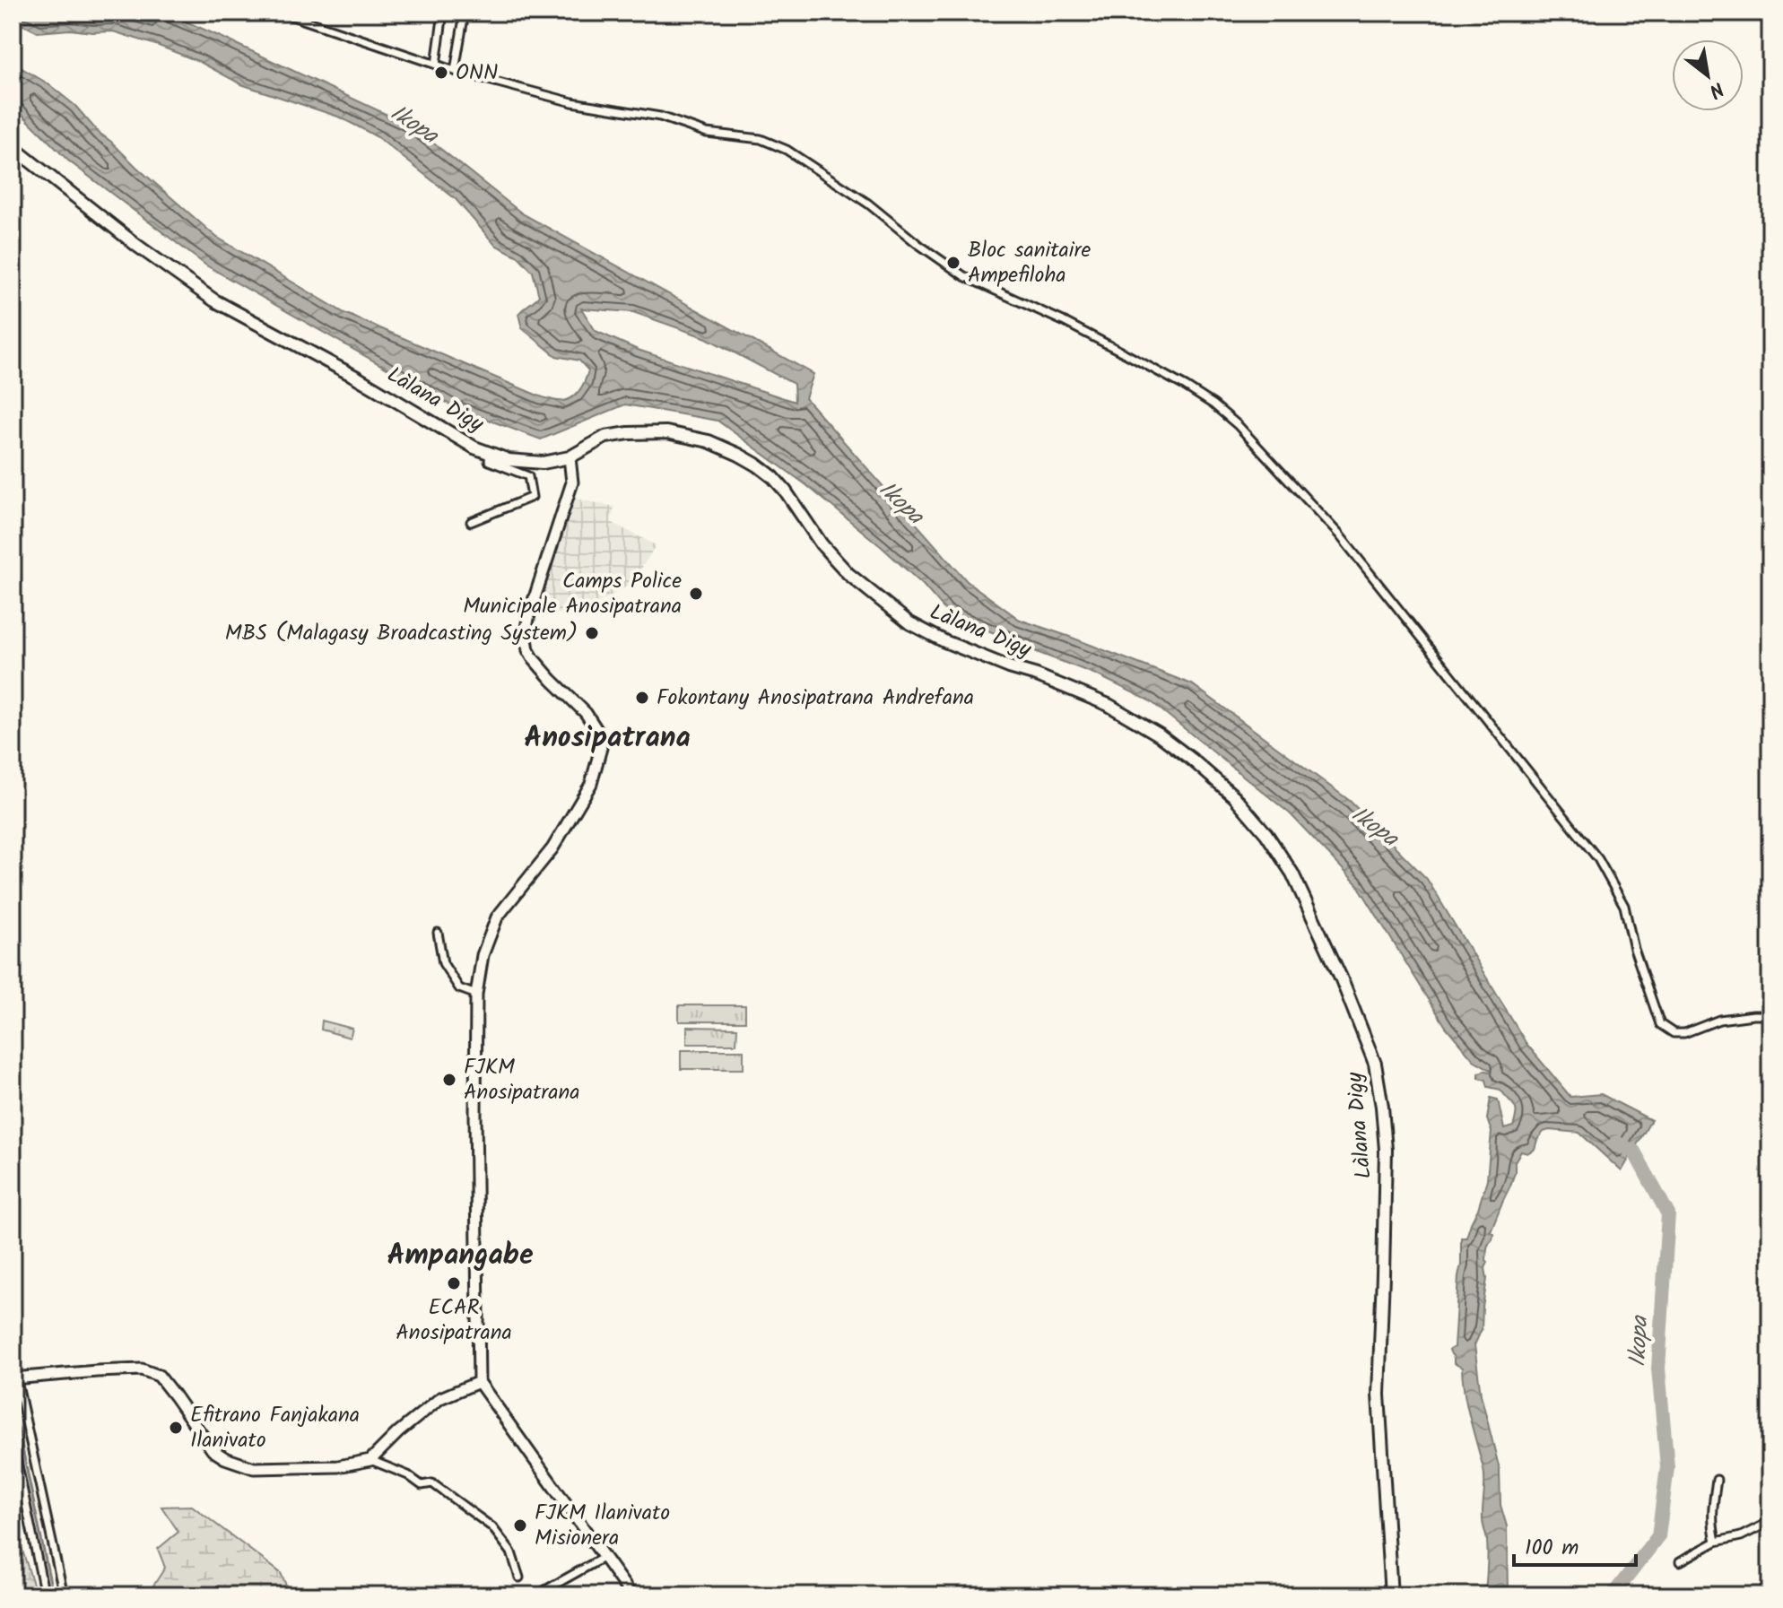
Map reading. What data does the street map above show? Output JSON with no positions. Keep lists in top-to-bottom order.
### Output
{
  "streets": {
    "main road": ["Làlana Digy"]
  },
  "districts": ["Anosipatrana", "Ampangabe"],
  "water": ["Ikopa"],
  "places": [
    "ONN",
    "Bloc sanitaire Ampefiloha",
    "Camps Police Municipale Anosipatrana",
    "MBS (Malagasy Broadcasting System)",
    "Fokontany Anosipatrana Andrefana",
    "FJKM Anosipatrana",
    "ECAR Anosipatrana",
    "Efitrano Fanjakana Ilanivato",
    "FJKM Ilanivato Misionera"
  ],
  "scale_bar": "100 m",
  "north": "bottom right"
}
